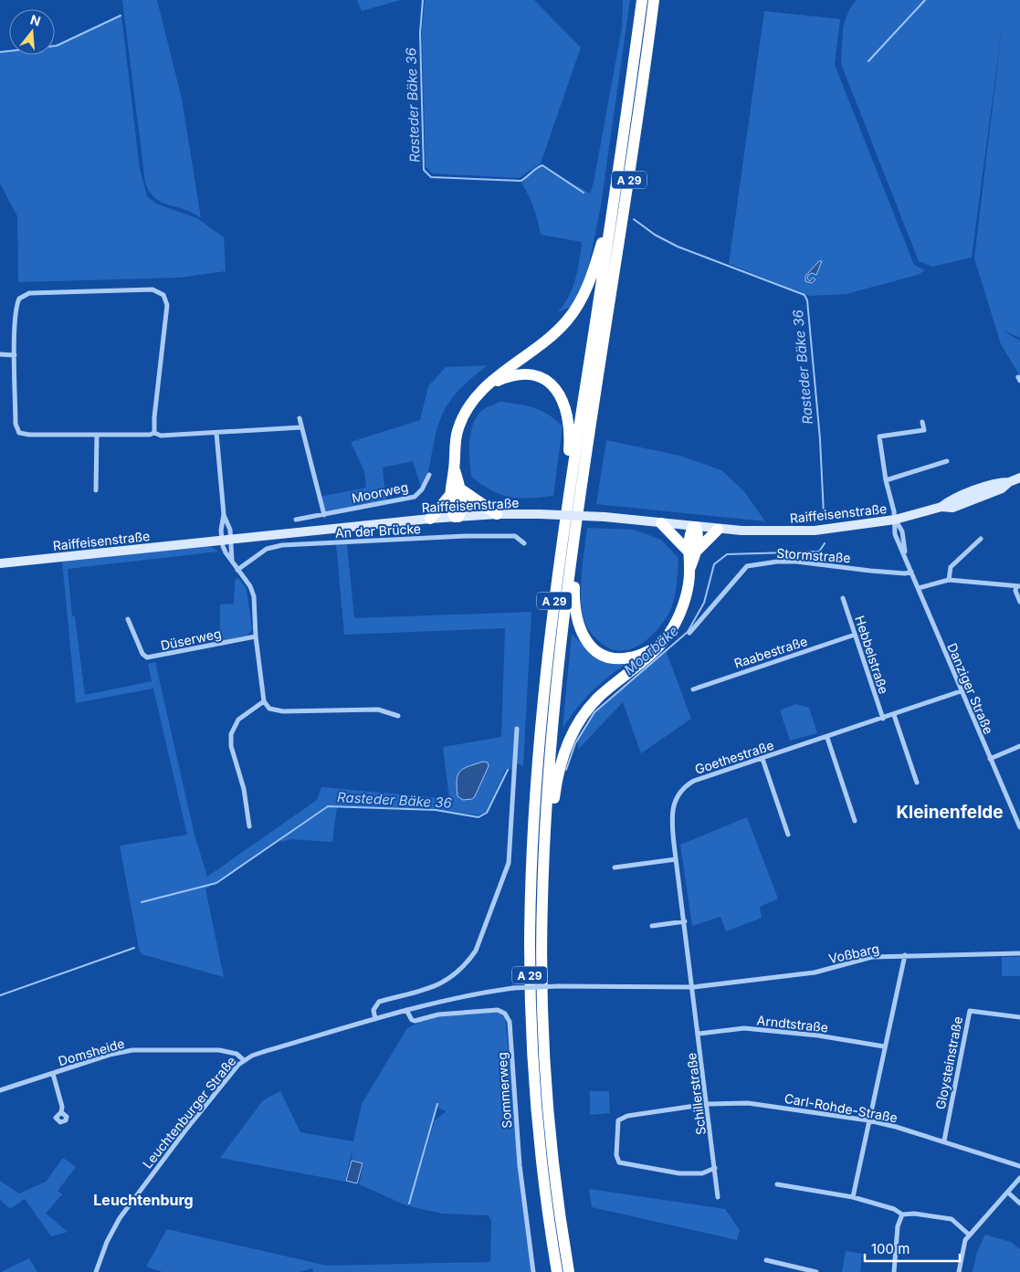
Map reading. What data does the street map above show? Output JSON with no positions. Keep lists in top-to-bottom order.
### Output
{
  "streets": {
    "highway": ["A 29"],
    "main road": ["Raiffeisenstraße"],
    "street": [
      "Moorweg",
      "An der Brücke",
      "Stormstraße",
      "Düserweg",
      "Raabestraße",
      "Hebbelstraße",
      "Danziger Straße",
      "Goethestraße",
      "Voßbarg",
      "Arndtstraße",
      "Domsheide",
      "Gloysteinstraße",
      "Sommerweg",
      "Schillerstraße",
      "Carl-Rohde-Straße",
      "Leuchtenburger Straße"
    ]
  },
  "crossings": [
    ["A 29", "Raiffeisenstraße"],
    ["Raiffeisenstraße", "Danziger Straße"],
    ["Stormstraße", "Danziger Straße"],
    ["Raabestraße", "Hebbelstraße"],
    ["Hebbelstraße", "Goethestraße"],
    ["Danziger Straße", "Goethestraße"],
    ["Goethestraße", "Voßbarg"],
    ["Goethestraße", "Schillerstraße"],
    ["Goethestraße", "Leuchtenburger Straße"],
    ["Voßbarg", "Schillerstraße"],
    ["Voßbarg", "Leuchtenburger Straße"],
    ["Arndtstraße", "Schillerstraße"],
    ["Domsheide", "Leuchtenburger Straße"],
    ["Gloysteinstraße", "Carl-Rohde-Straße"],
    ["Sommerweg", "Leuchtenburger Straße"],
    ["Schillerstraße", "Carl-Rohde-Straße"],
    ["Schillerstraße", "Leuchtenburger Straße"]
  ],
  "districts": ["Kleinenfelde", "Leuchtenburg"],
  "water": ["Rasteder Bäke 36", "Moorbäke"],
  "scale_bar": "100 m",
  "north": "top"
}
